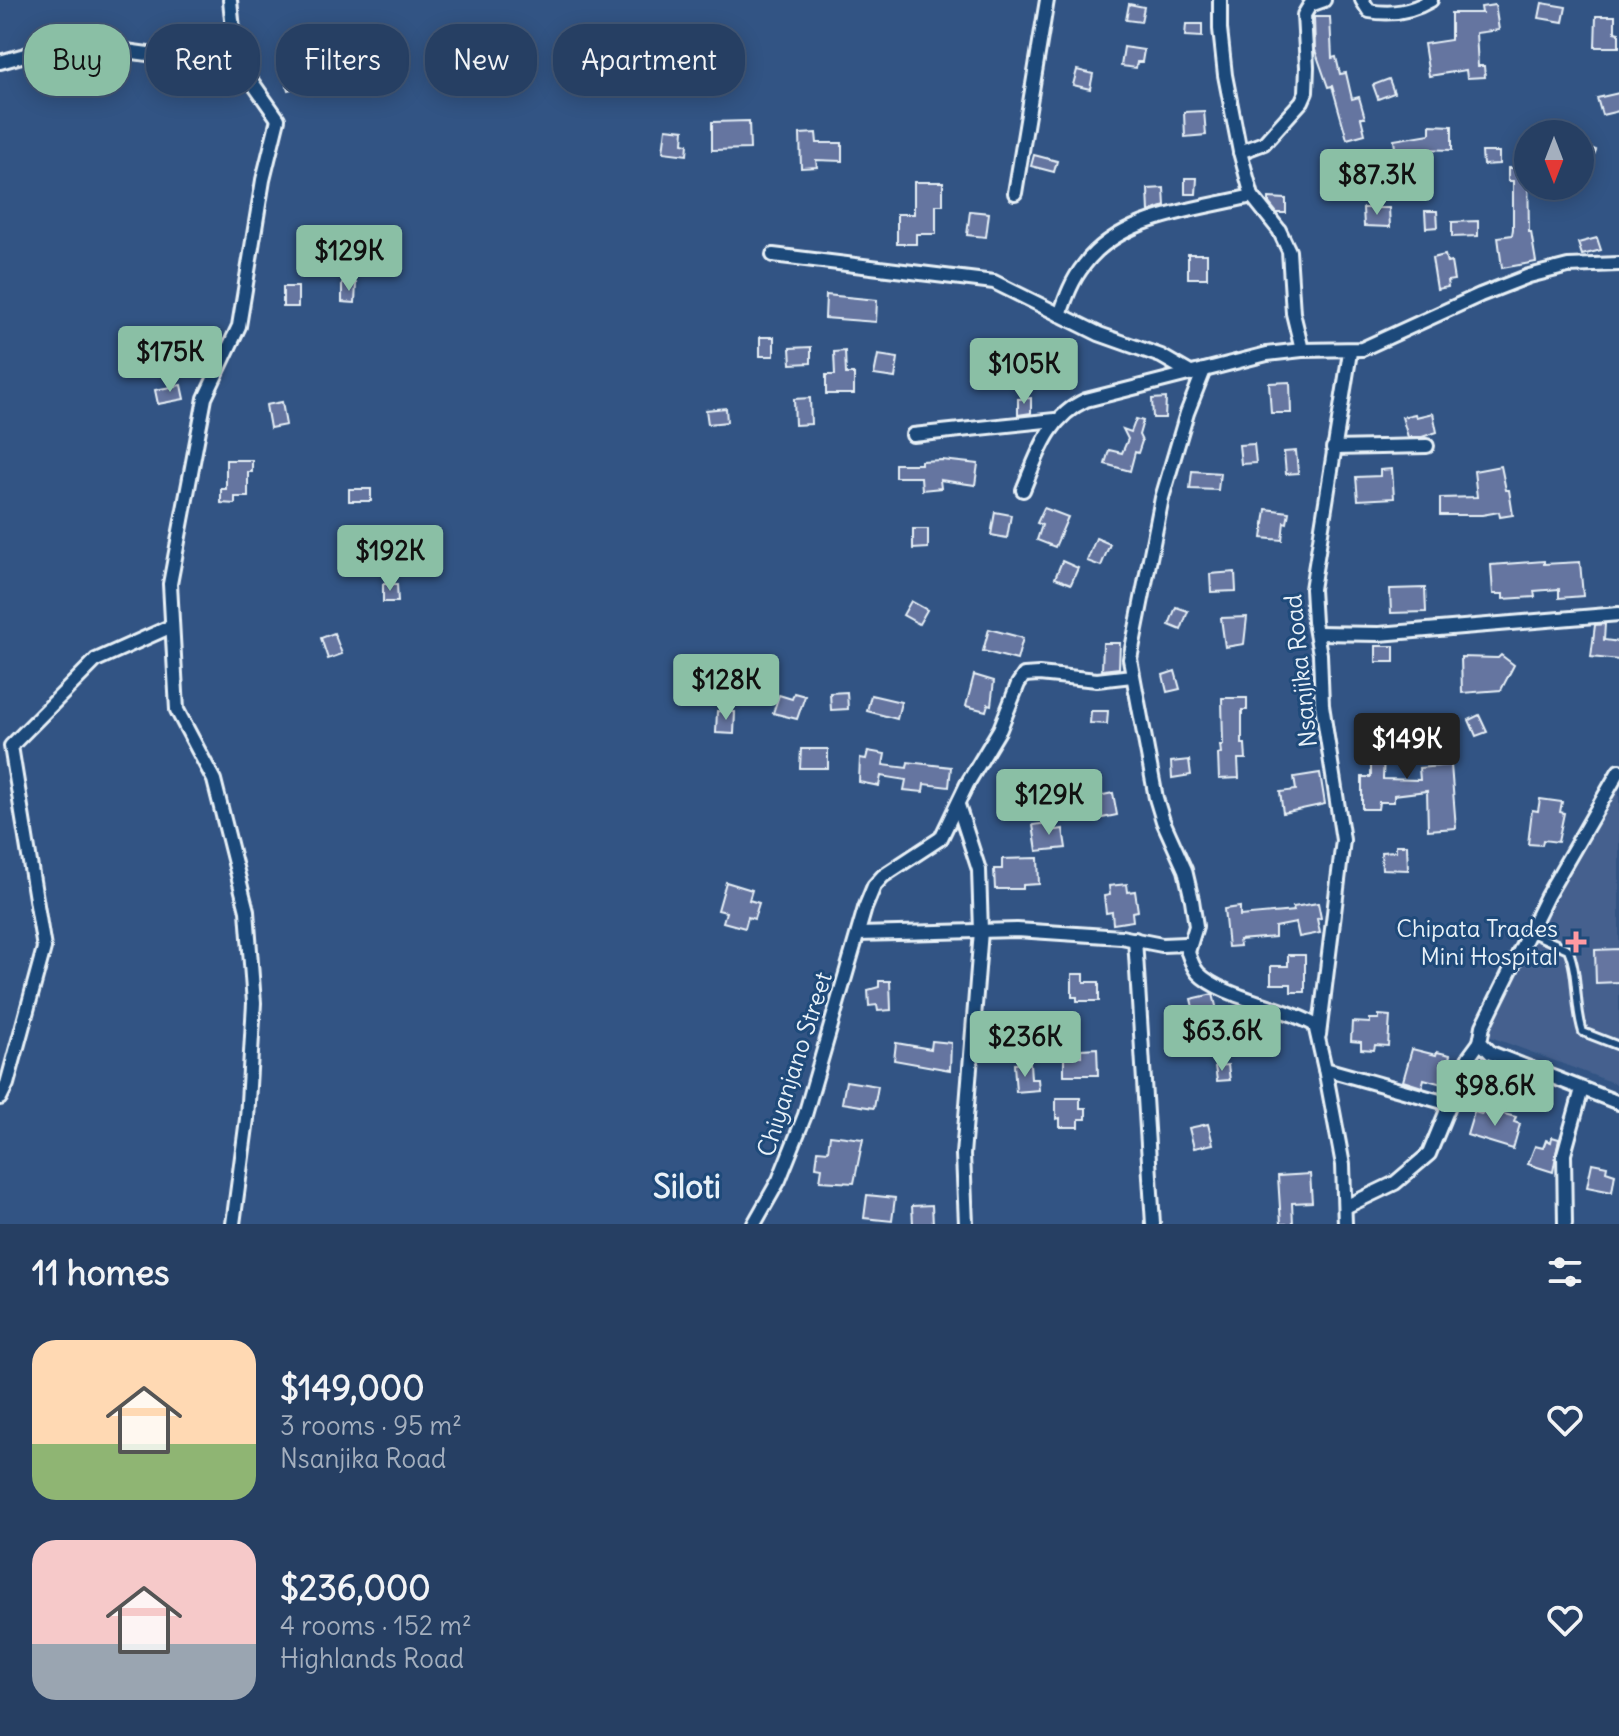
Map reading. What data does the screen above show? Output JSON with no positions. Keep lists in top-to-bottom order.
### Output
{
  "streets": {
    "street": ["Nsanjika Road", "Chiyanjano Street"]
  },
  "districts": ["Siloti"],
  "places": {
    "health": ["Chipata Trades Mini Hospital"]
  },
  "north": "bottom",
  "page": {
    "chip": [
      "Buy",
      "Rent",
      "Filters",
      "New",
      "Apartment"
    ],
    "price": [
      "$87.3K",
      "$129K",
      "$175K",
      "$105K",
      "$192K",
      "$128K",
      "$149K",
      "$129K",
      "$63.6K",
      "$236K",
      "$98.6K"
    ],
    "heading": "11 homes",
    "list": [
      {
        "name": "$149,000",
        "note": "3 rooms · 95 m² · Nsanjika Road"
      },
      {
        "name": "$236,000",
        "note": "4 rooms · 152 m² · Highlands Road"
      }
    ]
  }
}
